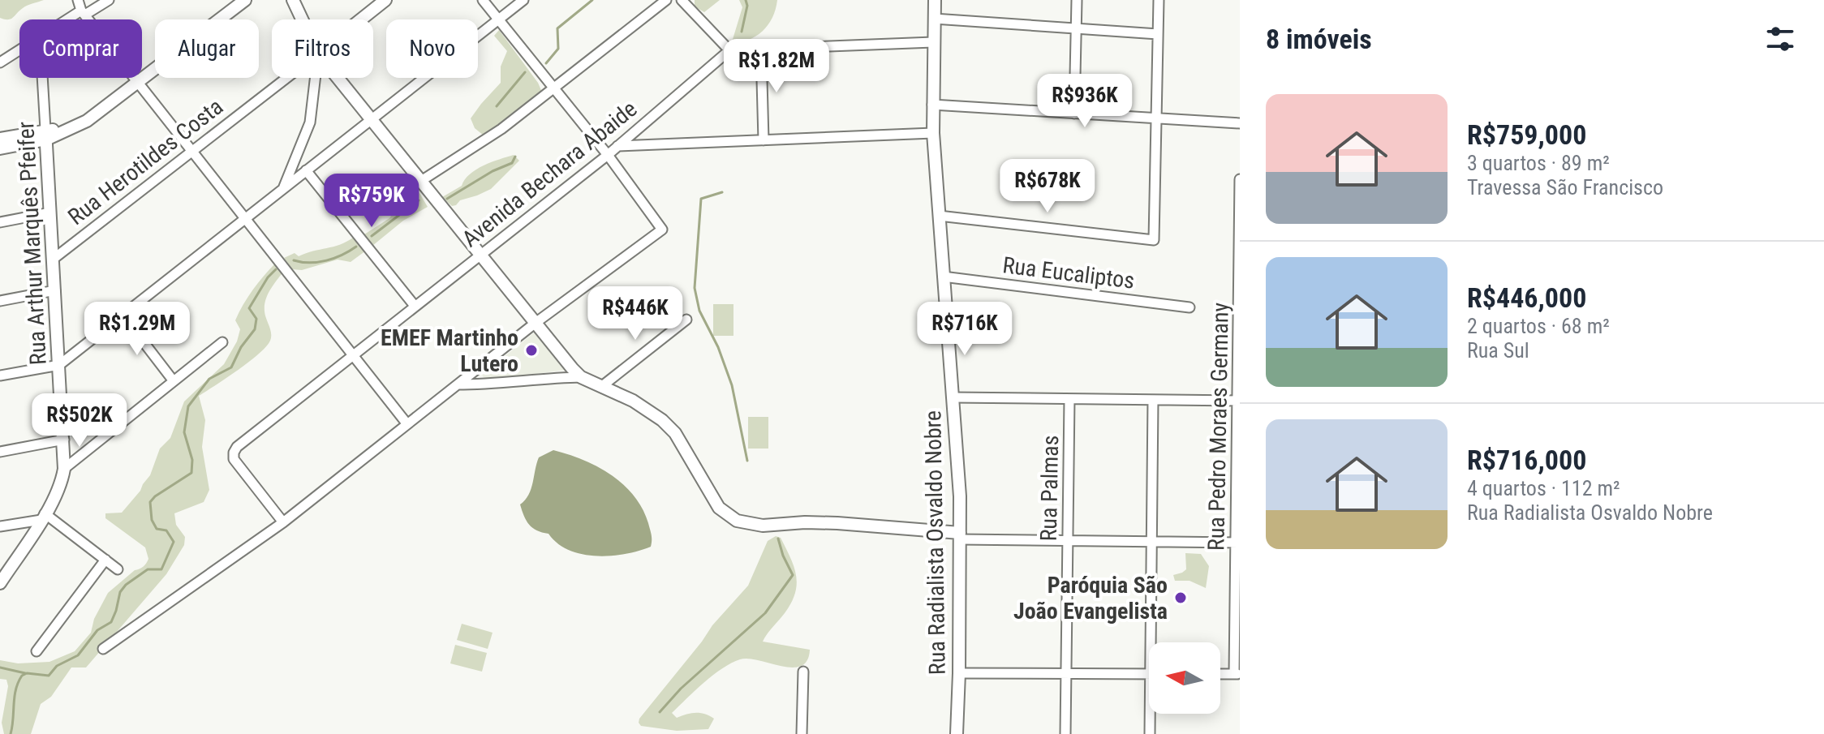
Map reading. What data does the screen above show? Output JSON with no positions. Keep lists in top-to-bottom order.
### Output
{
  "streets": {
    "street": [
      "Rua Herotildes Costa",
      "Avenida Bechara Abaide",
      "Rua Arthur Marquês Pfeifer",
      "Rua Eucaliptos",
      "Rua Pedro Moraes Germany",
      "Rua Palmas",
      "Rua Radialista Osvaldo Nobre"
    ]
  },
  "crossings": [
    ["Rua Herotildes Costa", "Rua Arthur Marquês Pfeifer"],
    ["Rua Eucaliptos", "Rua Radialista Osvaldo Nobre"]
  ],
  "places": ["EMEF Martinho Lutero", "Paróquia São João Evangelista"],
  "north": "left",
  "page": {
    "heading": "8 imóveis",
    "chip": [
      "Comprar",
      "Alugar",
      "Filtros",
      "Novo"
    ],
    "price": [
      "R$1.82M",
      "R$936K",
      "R$678K",
      "R$759K",
      "R$446K",
      "R$1.29M",
      "R$716K",
      "R$502K"
    ],
    "list": [
      {
        "name": "R$759,000",
        "note": "3 quartos · 89 m² · Travessa São Francisco"
      },
      {
        "name": "R$446,000",
        "note": "2 quartos · 68 m² · Rua Sul"
      },
      {
        "name": "R$716,000",
        "note": "4 quartos · 112 m² · Rua Radialista Osvaldo Nobre"
      }
    ]
  }
}
